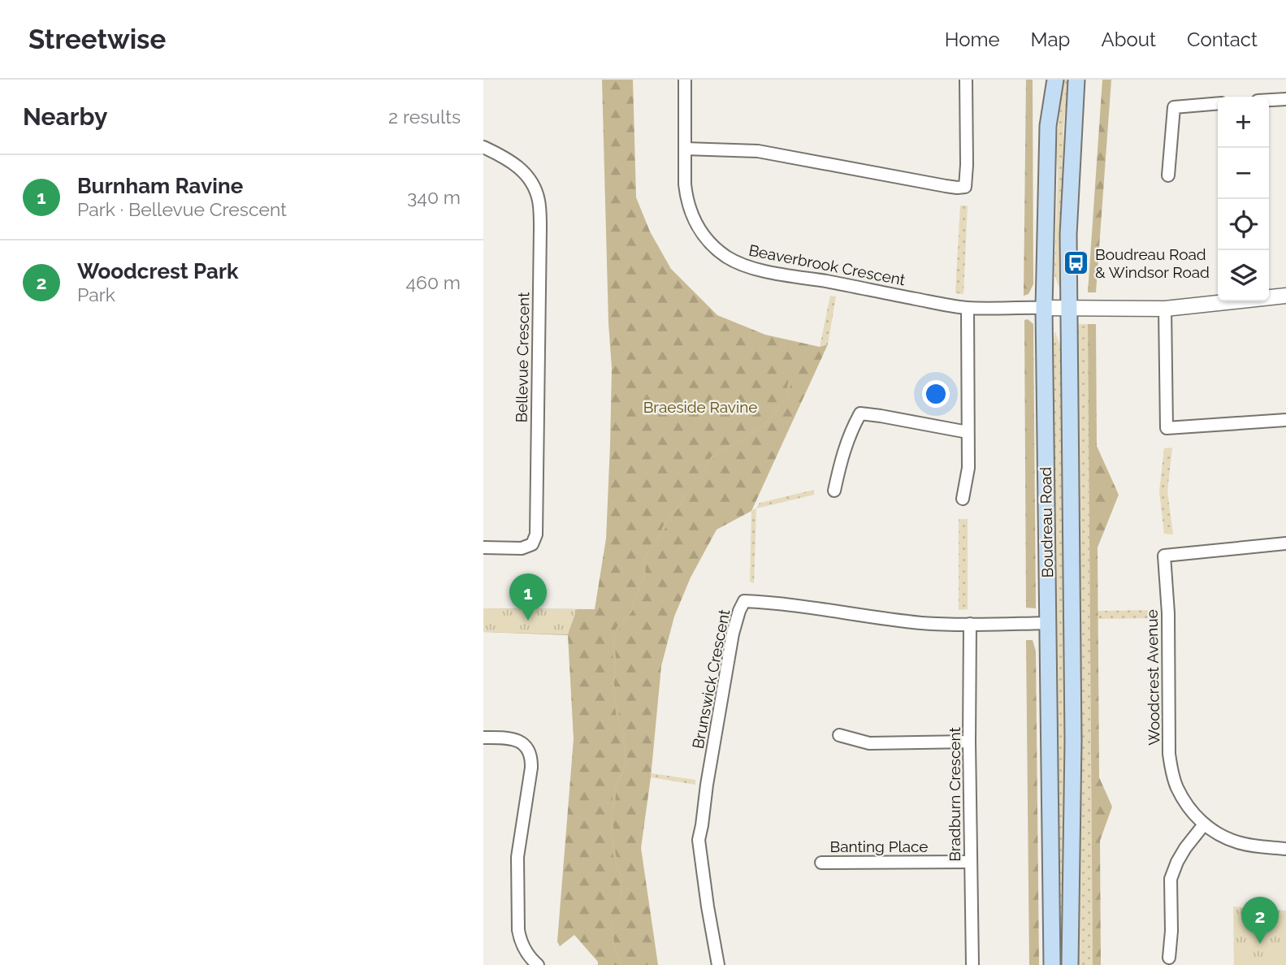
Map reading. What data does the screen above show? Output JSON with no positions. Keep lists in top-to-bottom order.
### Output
{
  "streets": {
    "main road": ["Boudreau Road"],
    "street": [
      "Beaverbrook Crescent",
      "Bellevue Crescent",
      "Woodcrest Avenue",
      "Brunswick Crescent",
      "Bradburn Crescent",
      "Banting Place"
    ]
  },
  "crossings": [
    ["Beaverbrook Crescent", "Boudreau Road"],
    ["Boudreau Road", "Brunswick Crescent"],
    ["Brunswick Crescent", "Bradburn Crescent"],
    ["Bradburn Crescent", "Banting Place"]
  ],
  "parks": ["Braeside Ravine"],
  "places": {
    "bus stop": ["Boudreau Road & Windsor Road"]
  },
  "page": {
    "header": "Streetwise",
    "nav": [
      "Home",
      "Map",
      "About",
      "Contact"
    ],
    "heading": ["Nearby", "2 results"],
    "map_buttons": ["+", "−"],
    "list": [
      {
        "mark": "1",
        "name": "Burnham Ravine",
        "note": "Park · Bellevue Crescent",
        "value": "340 m"
      },
      {
        "mark": "2",
        "name": "Woodcrest Park",
        "note": "Park",
        "value": "460 m"
      }
    ],
    "pins": ["1", "2"]
  }
}
